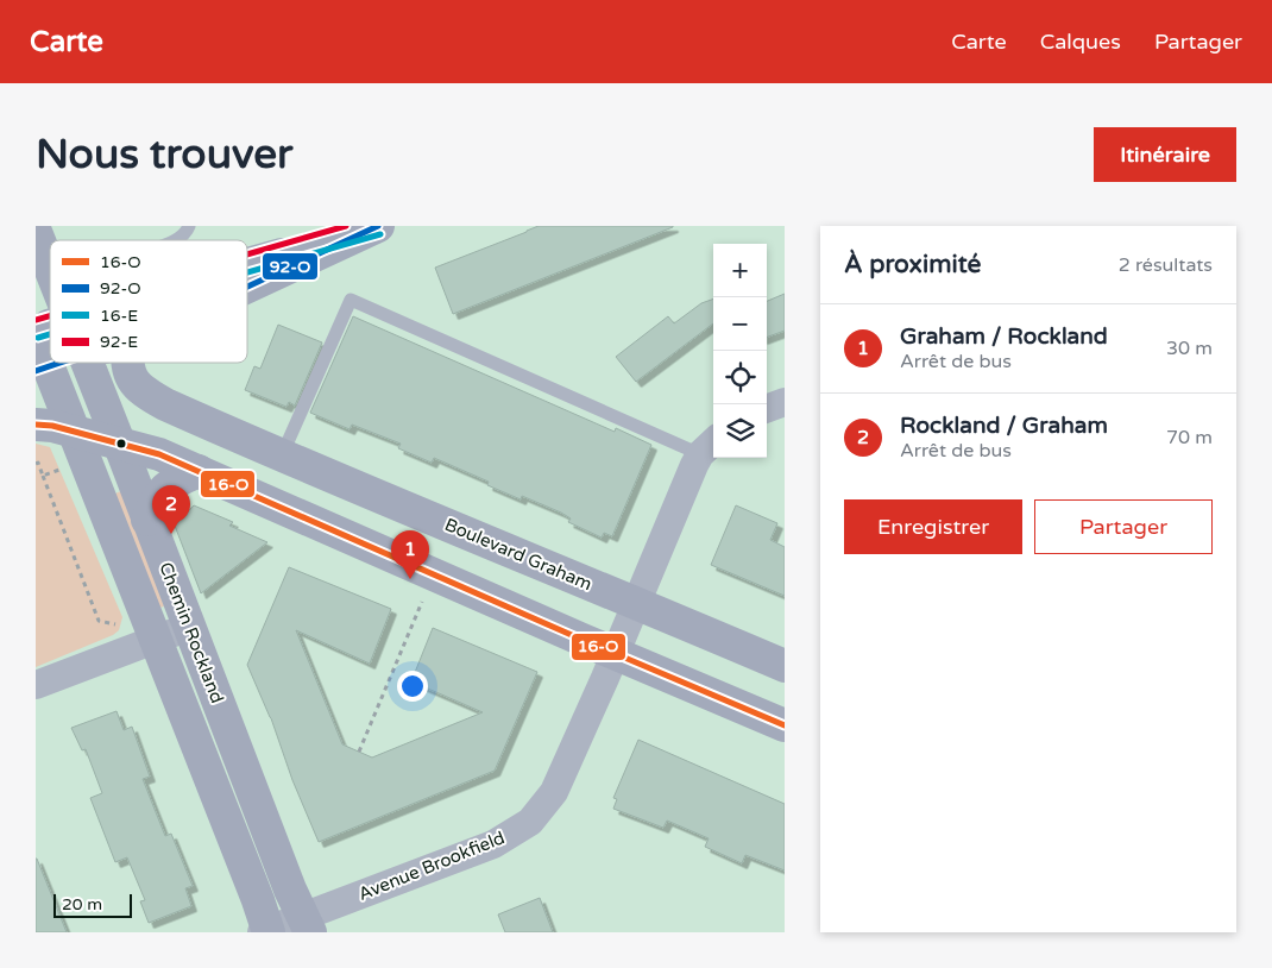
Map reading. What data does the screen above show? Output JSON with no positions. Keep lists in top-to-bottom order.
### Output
{
  "streets": {
    "street": ["Boulevard Graham", "Chemin Rockland", "Avenue Brookfield"]
  },
  "crossings": [
    ["Boulevard Graham", "Avenue Brookfield"],
    ["Chemin Rockland", "Avenue Brookfield"]
  ],
  "lines": [
    "transit line 92-O",
    "transit line 92-E",
    "transit line 16-E",
    "transit line 16-O"
  ],
  "legend": [
    "16-O",
    "92-O",
    "16-E",
    "92-E"
  ],
  "scale_bar": "20 m",
  "page": {
    "header": "Carte",
    "nav": ["Carte", "Calques", "Partager"],
    "buttons": [
      "Itinéraire",
      ["Enregistrer", "Partager"]
    ],
    "title": "Nous trouver",
    "heading": ["À proximité", "2 résultats"],
    "map_buttons": ["+", "−"],
    "list": [
      {
        "mark": "1",
        "name": "Graham / Rockland",
        "note": "Arrêt de bus",
        "value": "30 m"
      },
      {
        "mark": "2",
        "name": "Rockland / Graham",
        "note": "Arrêt de bus",
        "value": "70 m"
      }
    ],
    "pins": ["2", "1"],
    "scale": "20 m"
  }
}
